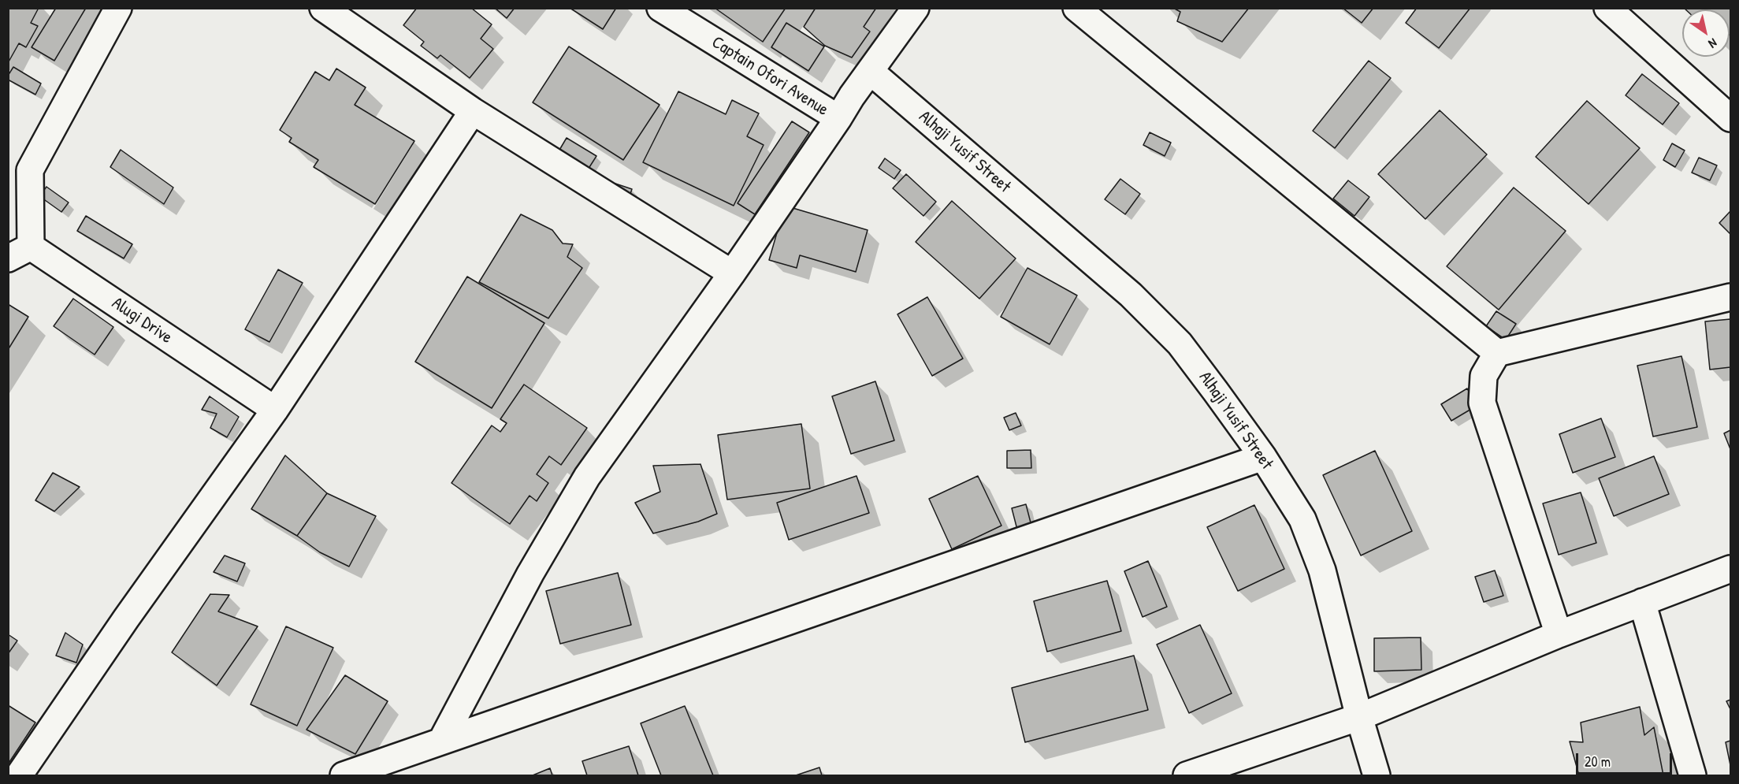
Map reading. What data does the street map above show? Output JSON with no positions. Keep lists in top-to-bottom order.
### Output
{
  "streets": {
    "street": ["Captain Ofori Avenue", "Alhaji Yusif Street", "Alugi Drive"]
  },
  "crossings": [
    ["Captain Ofori Avenue", "Alhaji Yusif Street"]
  ],
  "scale_bar": "20 m",
  "north": "bottom right"
}
